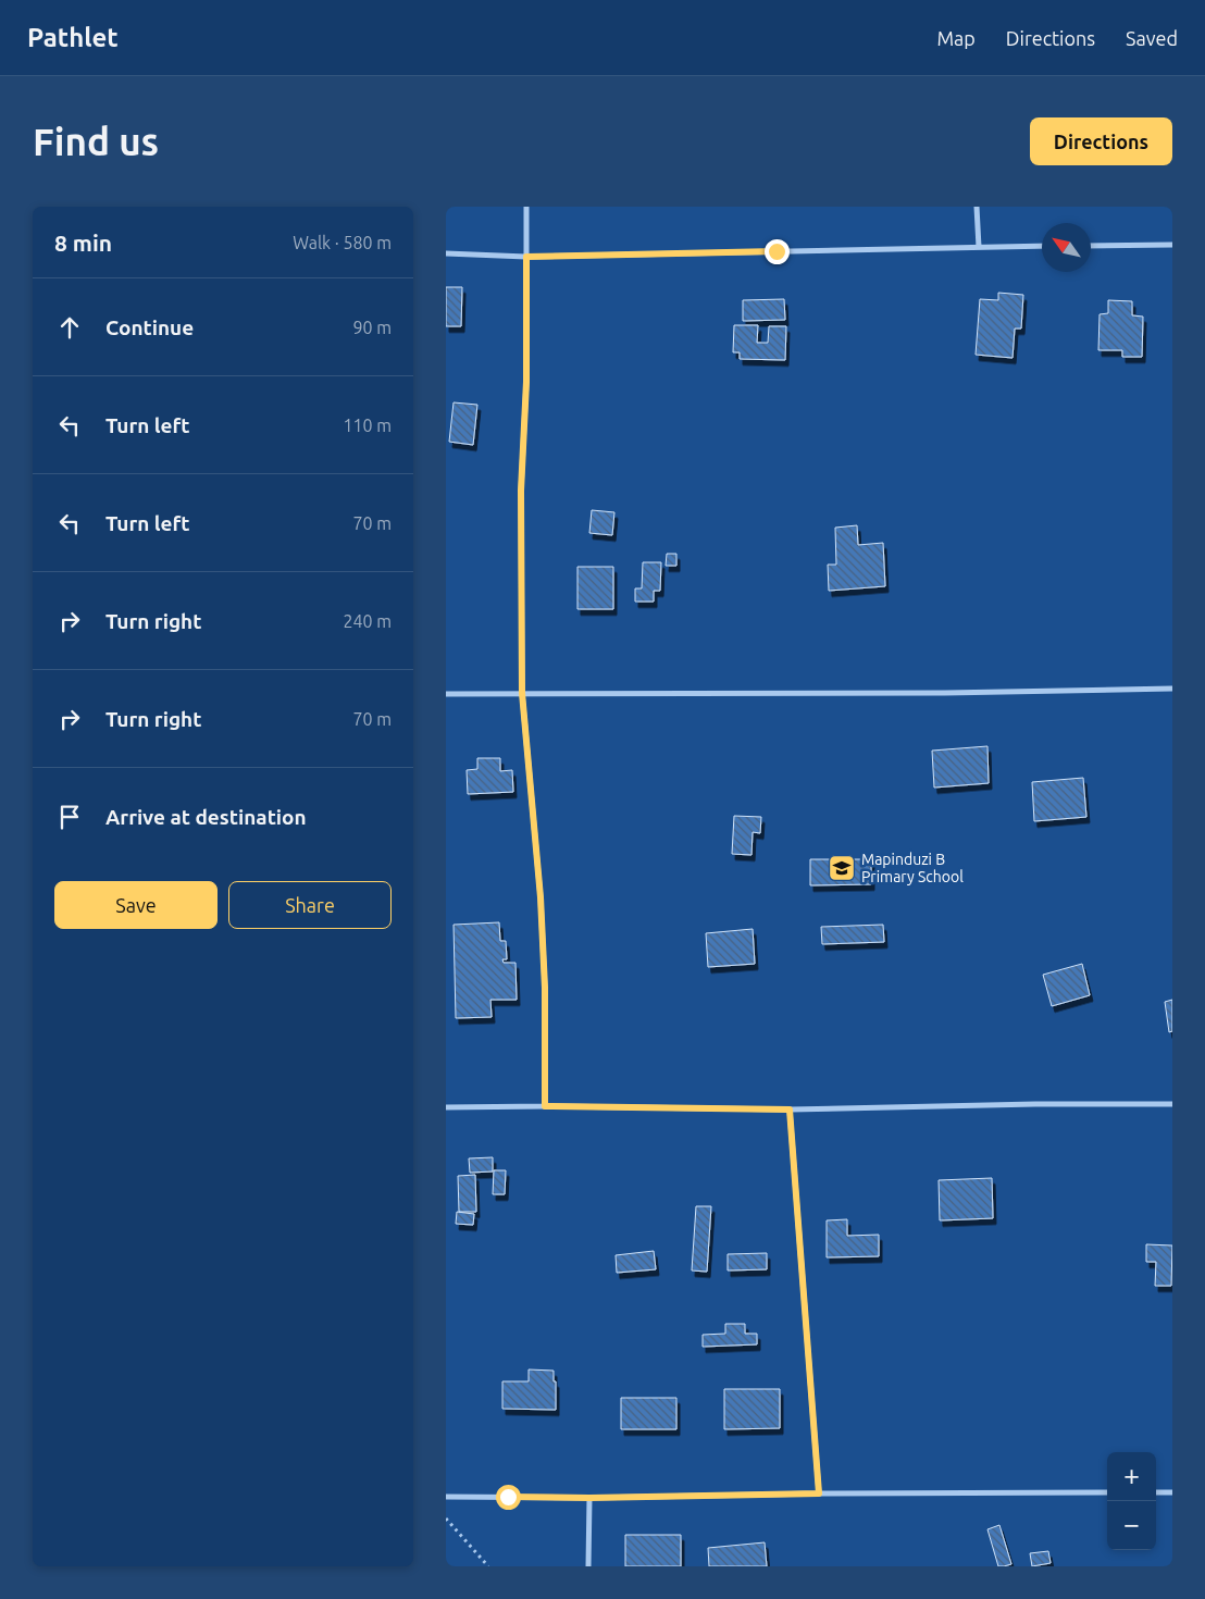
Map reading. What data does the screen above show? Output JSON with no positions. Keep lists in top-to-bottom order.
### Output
{
  "places": {
    "school or university": ["Mapinduzi B Primary School"]
  },
  "north": "top left",
  "page": {
    "header": "Pathlet",
    "nav": ["Map", "Directions", "Saved"],
    "buttons": [
      "Directions",
      ["Save", "Share"]
    ],
    "title": "Find us",
    "heading": ["8 min", "Walk · 580 m"],
    "list": [
      ["Continue", "90 m"],
      ["Turn left", "110 m"],
      ["Turn left", "70 m"],
      ["Turn right", "240 m"],
      ["Turn right", "70 m"],
      "Arrive at destination"
    ],
    "map_buttons": ["+", "−"]
  }
}
